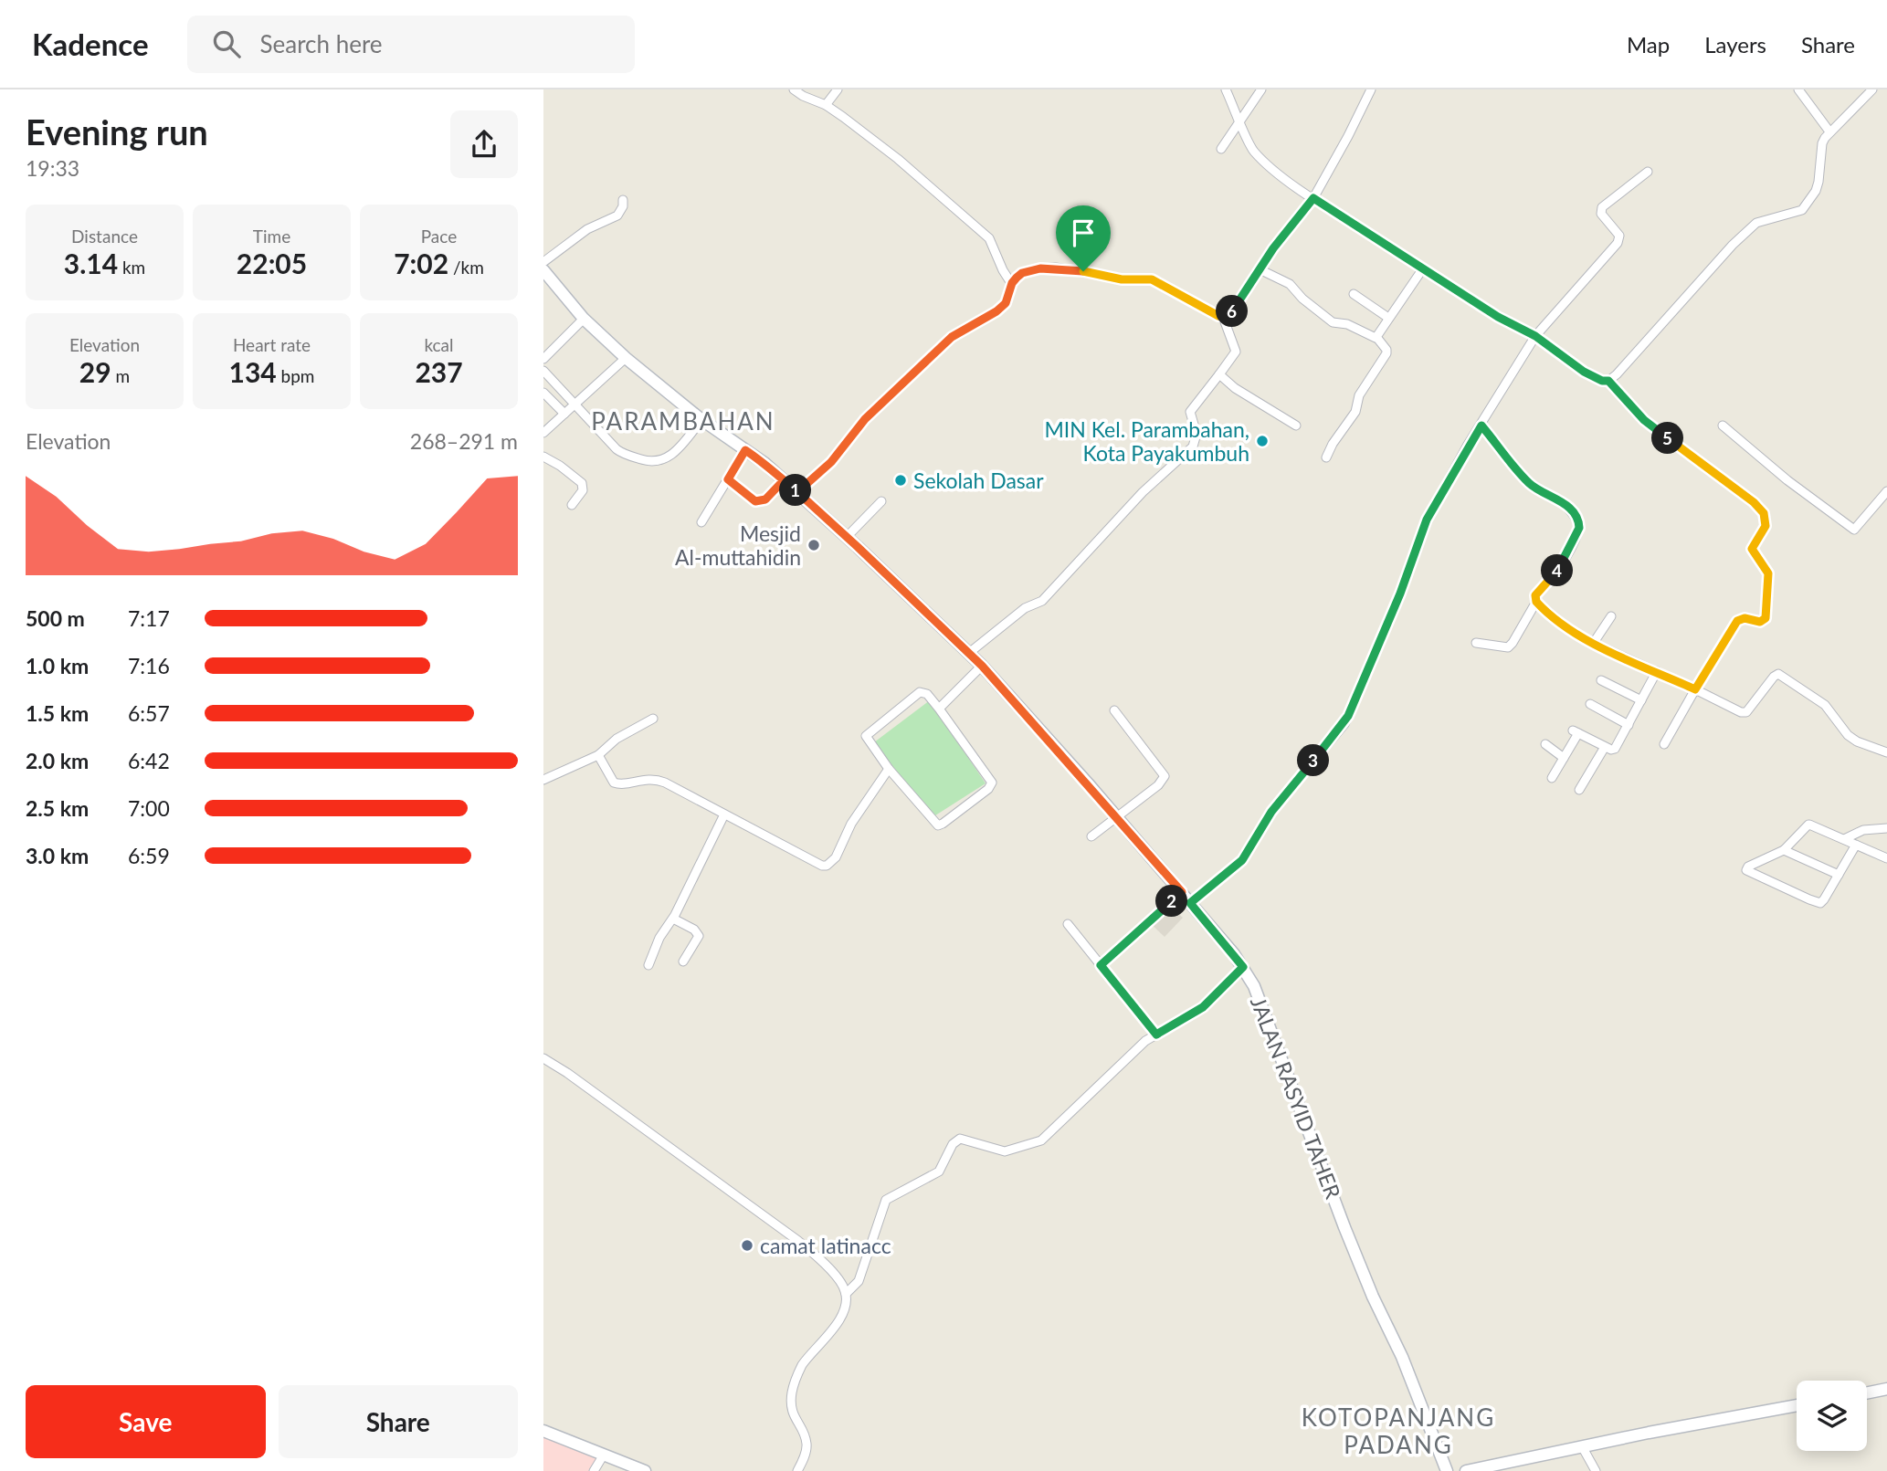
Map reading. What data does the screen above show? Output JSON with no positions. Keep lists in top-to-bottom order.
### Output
{
  "streets": {
    "street": ["JALAN RASYID TAHER"]
  },
  "districts": ["PARAMBAHAN", "KOTOPANJANG PADANG"],
  "places": [
    "MIN Kel. Parambahan, Kota Payakumbuh",
    "Sekolah Dasar",
    "Mesjid Al-muttahidin",
    "camat latinacc"
  ],
  "page": {
    "header": "Kadence",
    "search": "Search here",
    "nav": ["Map", "Layers", "Share"],
    "heading": ["Evening run", "19:33"],
    "stats": [
      ["Distance", "3.14 km"],
      ["Time", "22:05"],
      ["Pace", "7:02 /km"],
      ["Elevation", "29 m"],
      ["Heart rate", "134 bpm"],
      ["kcal", "237"]
    ],
    "pins": [
      "6",
      "5",
      "1",
      "4",
      "3",
      "2"
    ],
    "chart": ["Elevation", "268–291 m"],
    "list": [
      {
        "name": "500 m",
        "note": "7:17"
      },
      {
        "name": "1.0 km",
        "note": "7:16"
      },
      {
        "name": "1.5 km",
        "note": "6:57"
      },
      {
        "name": "2.0 km",
        "note": "6:42"
      },
      {
        "name": "2.5 km",
        "note": "7:00"
      },
      {
        "name": "3.0 km",
        "note": "6:59"
      }
    ],
    "buttons": ["Save", "Share"]
  }
}
